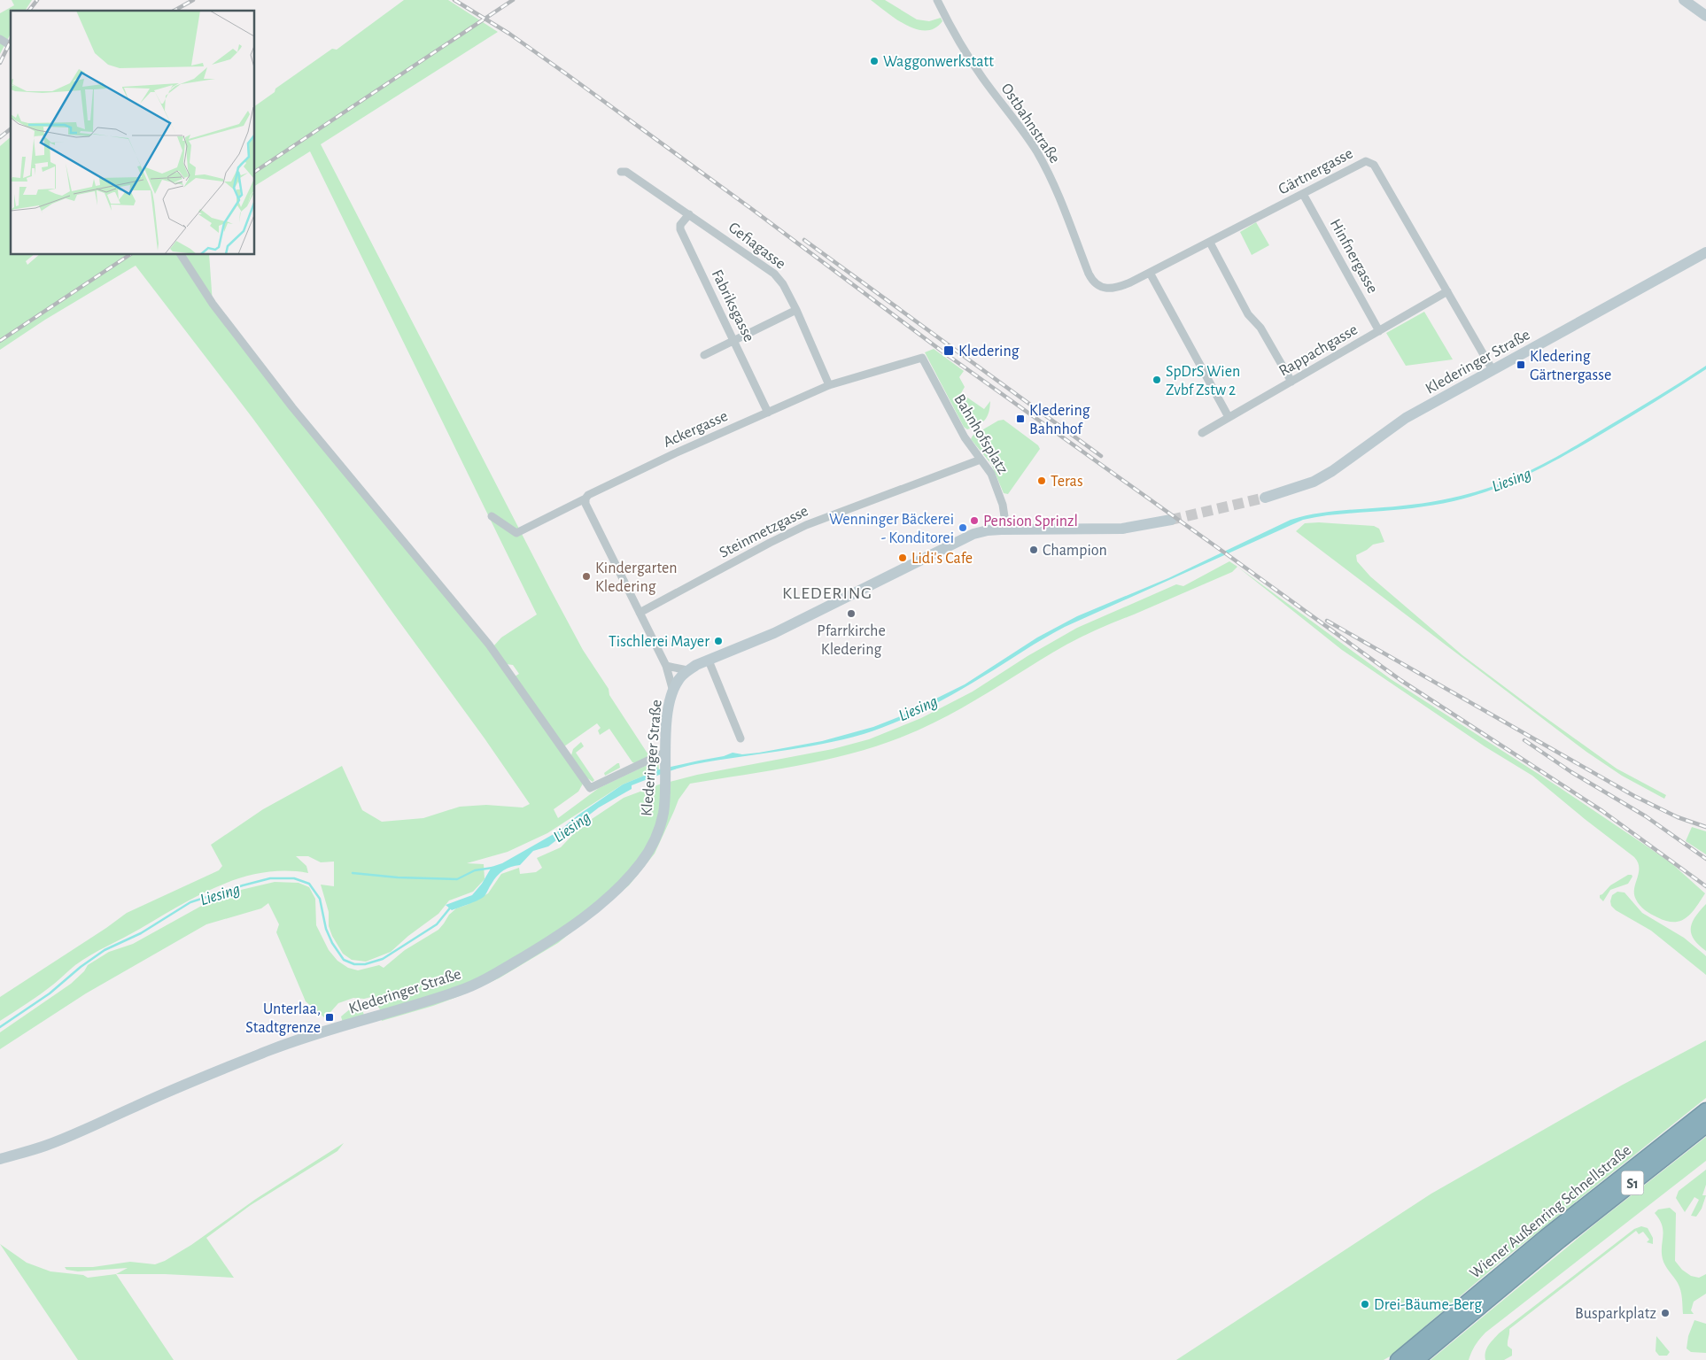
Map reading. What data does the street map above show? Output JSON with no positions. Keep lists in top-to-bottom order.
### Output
{
  "streets": {
    "highway": ["S1", "Wiener Außenring Schnellstraße"],
    "main road": ["Klederinger Straße"],
    "street": [
      "Ostbahnstraße",
      "Gärtnergasse",
      "Gefiagasse",
      "Hinfnergasse",
      "Fabriksgasse",
      "Rappachgasse",
      "Ackergasse",
      "Bahnhofsplatz",
      "Steinmetzgasse"
    ]
  },
  "crossings": [
    ["Ostbahnstraße", "Gärtnergasse"],
    ["Gärtnergasse", "Hinfnergasse"],
    ["Gärtnergasse", "Rappachgasse"],
    ["Gärtnergasse", "Klederinger Straße"],
    ["Gefiagasse", "Fabriksgasse"],
    ["Gefiagasse", "Ackergasse"],
    ["Hinfnergasse", "Rappachgasse"],
    ["Fabriksgasse", "Ackergasse"],
    ["Ackergasse", "Bahnhofsplatz"],
    ["Bahnhofsplatz", "Steinmetzgasse"]
  ],
  "districts": ["KLEDERING"],
  "water": ["Liesing"],
  "places": {
    "other": [
      "Waggonwerkstatt",
      "SpDrS Wien Zvbf Zstw 2",
      "Teras",
      "Pension Sprinzl",
      "Wenninger Bäckerei - Konditorei",
      "Champion",
      "Lidi's Cafe",
      "Kindergarten Kledering",
      "Pfarrkirche Kledering",
      "Tischlerei Mayer",
      "Drei-Bäume-Berg",
      "Busparkplatz"
    ],
    "transit": [
      "Kledering",
      "Kledering Gärtnergasse",
      "Kledering Bahnhof",
      "Unterlaa, Stadtgrenze"
    ]
  }
}
